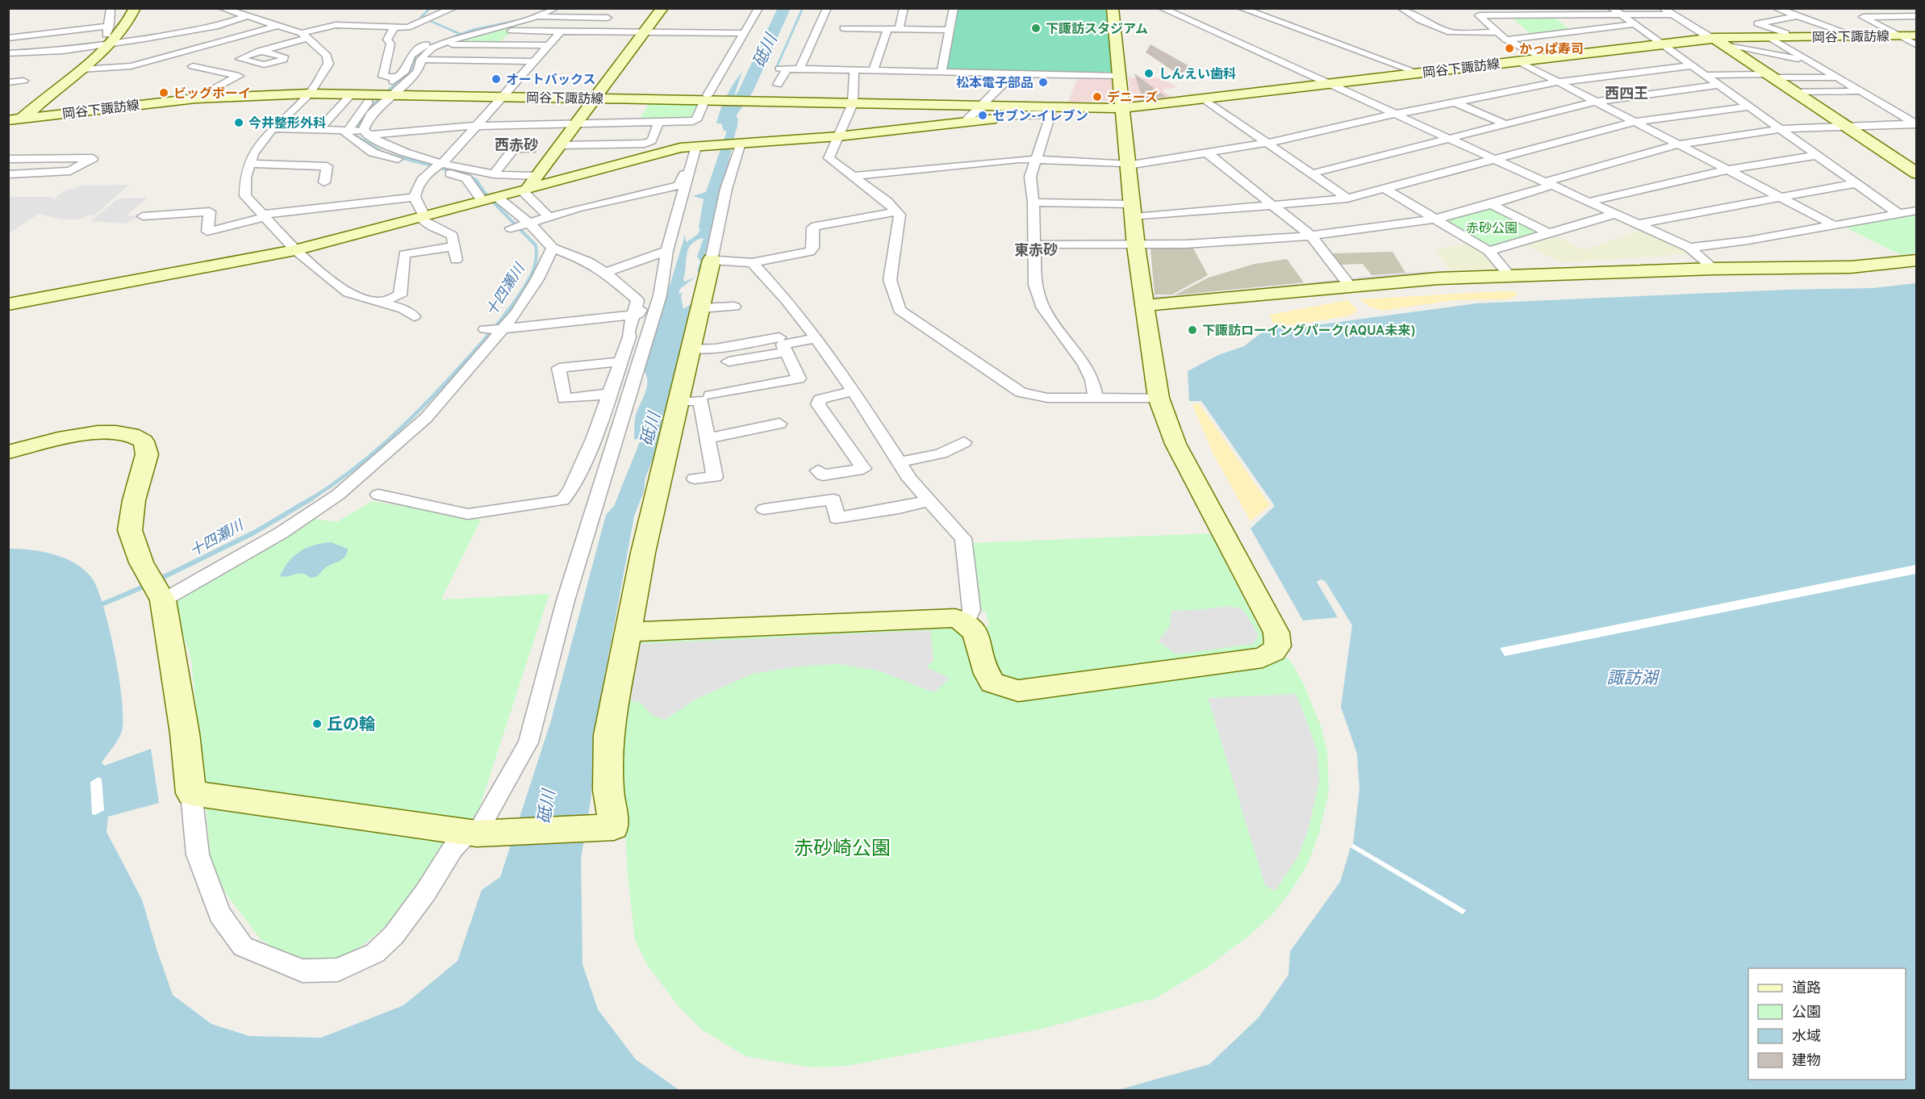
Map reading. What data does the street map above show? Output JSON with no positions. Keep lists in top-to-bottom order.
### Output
{
  "streets": {
    "street": ["岡谷下諏訪線"]
  },
  "districts": ["西四王", "西赤砂", "東赤砂"],
  "water": ["砥川", "十四瀬川", "諏訪湖"],
  "parks": ["赤砂公園", "赤砂崎公園"],
  "places": [
    "下諏訪スタジアム",
    "かっぱ寿司",
    "しんえい歯科",
    "オートバックス",
    "松本電子部品",
    "ビッグボーイ",
    "デニーズ",
    "セブン-イレブン",
    "今井整形外科",
    "下諏訪ローイングパーク(AQUA未来)",
    "丘の輪"
  ],
  "legend": [
    "道路",
    "公園",
    "水域",
    "建物"
  ]
}
